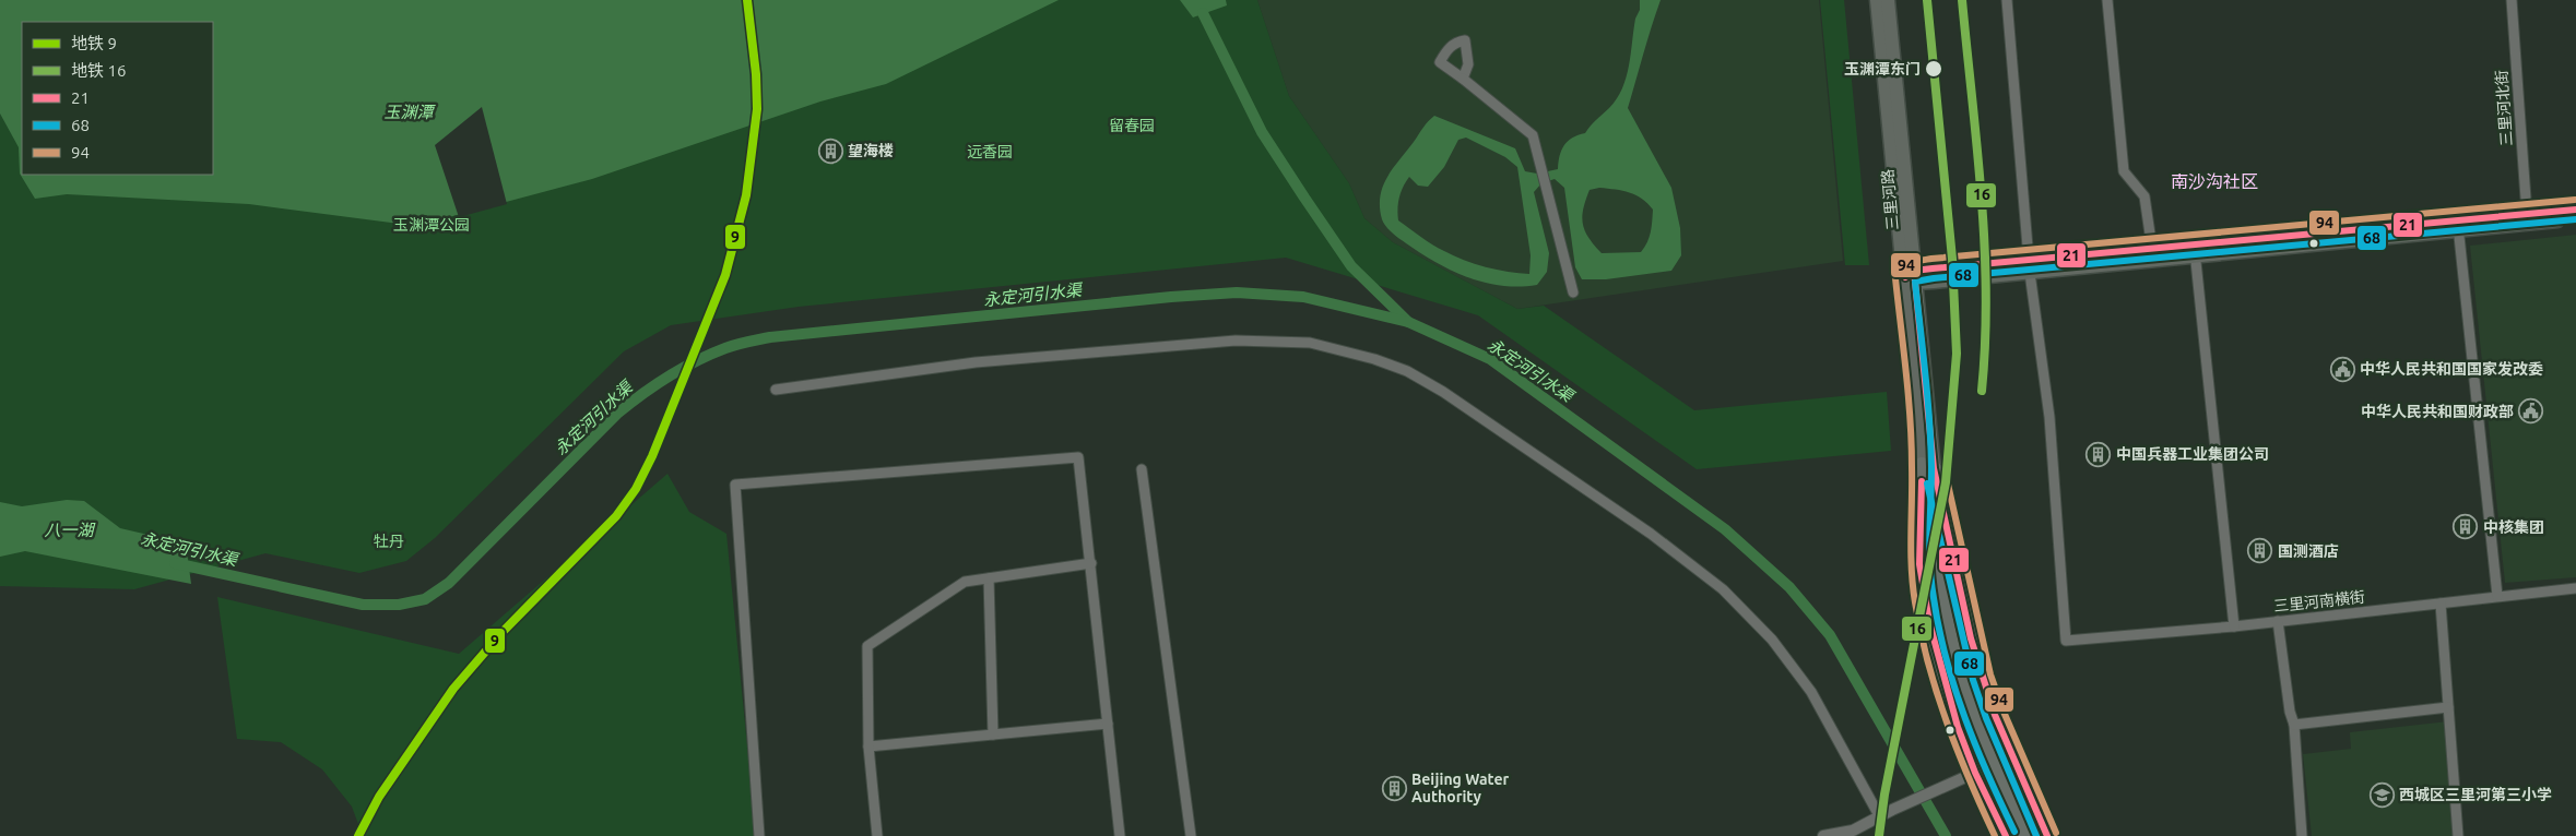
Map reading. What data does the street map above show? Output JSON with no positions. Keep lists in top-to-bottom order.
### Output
{
  "streets": {
    "main road": ["三里河路"],
    "street": ["三里河北街", "三里河南横街"]
  },
  "districts": ["南沙沟社区"],
  "water": ["玉渊潭", "永定河引水渠", "八一湖"],
  "parks": [
    "留春园",
    "远香园",
    "玉渊潭公园",
    "牡丹"
  ],
  "places": {
    "other": ["玉渊潭东门"],
    "building": [
      "望海楼",
      "中国兵器工业集团公司",
      "中核集团",
      "国测酒店",
      "Beijing Water Authority"
    ],
    "public building": ["中华人民共和国国家发改委", "中华人民共和国财政部"],
    "school or university": ["西城区三里河第三小学"]
  },
  "lines": [
    "metro line 9",
    "metro line 16",
    "transit line 94",
    "transit line 21",
    "transit line 68"
  ],
  "legend": [
    "地铁 9",
    "地铁 16",
    "21",
    "68",
    "94"
  ]
}
